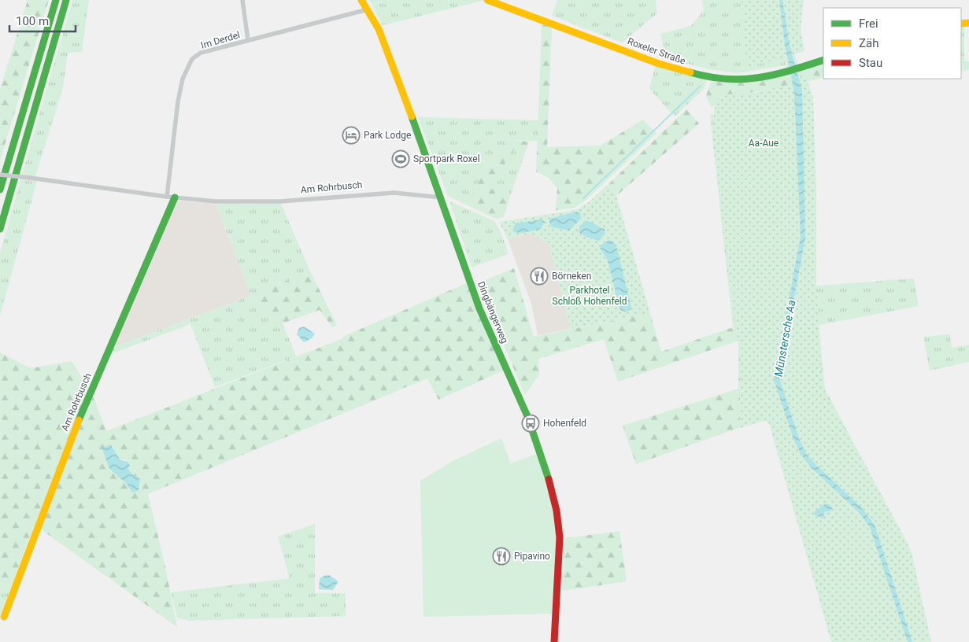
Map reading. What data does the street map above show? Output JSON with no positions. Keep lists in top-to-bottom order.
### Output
{
  "streets": {
    "main road": ["Roxeler Straße", "Am Rohrbusch", "Dingbängerweg"],
    "street": ["Im Derdel"]
  },
  "crossings": [
    ["Im Derdel", "Am Rohrbusch"],
    ["Im Derdel", "Dingbängerweg"],
    ["Am Rohrbusch", "Dingbängerweg"]
  ],
  "water": ["Münstersche Aa"],
  "parks": ["Aa-Aue", "Parkhotel Schloß Hohenfeld"],
  "places": {
    "hotel": ["Park Lodge"],
    "sports": ["Sportpark Roxel"],
    "restaurant": ["Börneken", "Pipavino"],
    "bus stop": ["Hohenfeld"]
  },
  "legend": ["Frei", "Zäh", "Stau"],
  "scale_bar": "100 m"
}
